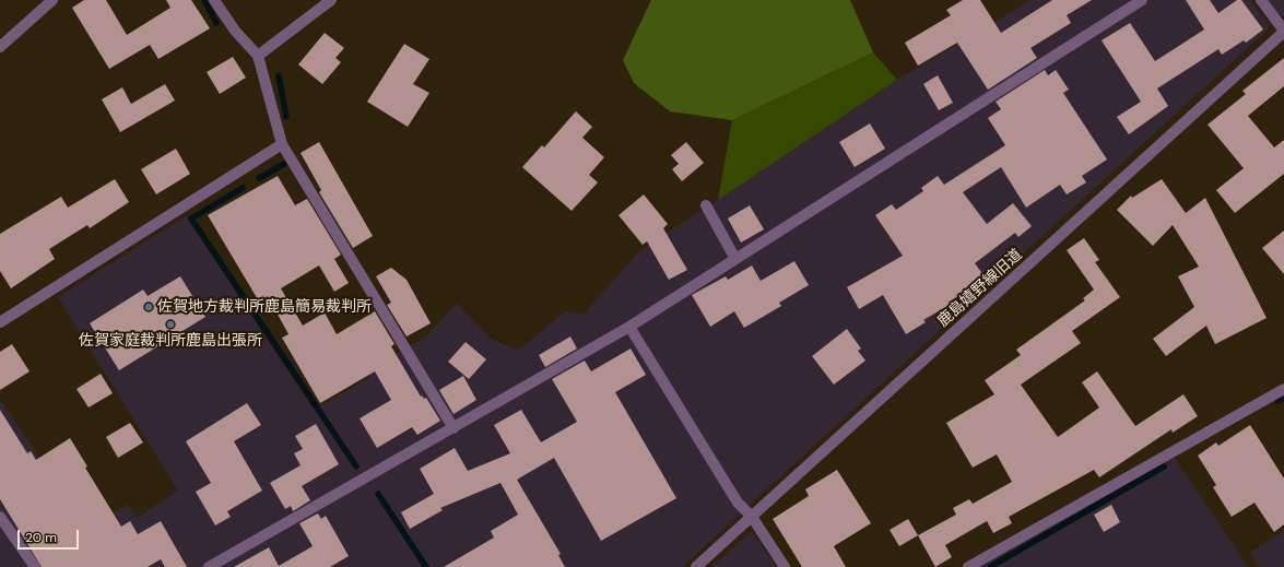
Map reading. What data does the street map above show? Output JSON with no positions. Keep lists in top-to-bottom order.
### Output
{
  "streets": {
    "street": ["鹿島嬉野線旧道"]
  },
  "places": ["佐賀地方裁判所鹿島簡易裁判所", "佐賀家庭裁判所鹿島出張所"],
  "scale_bar": "20 m"
}
